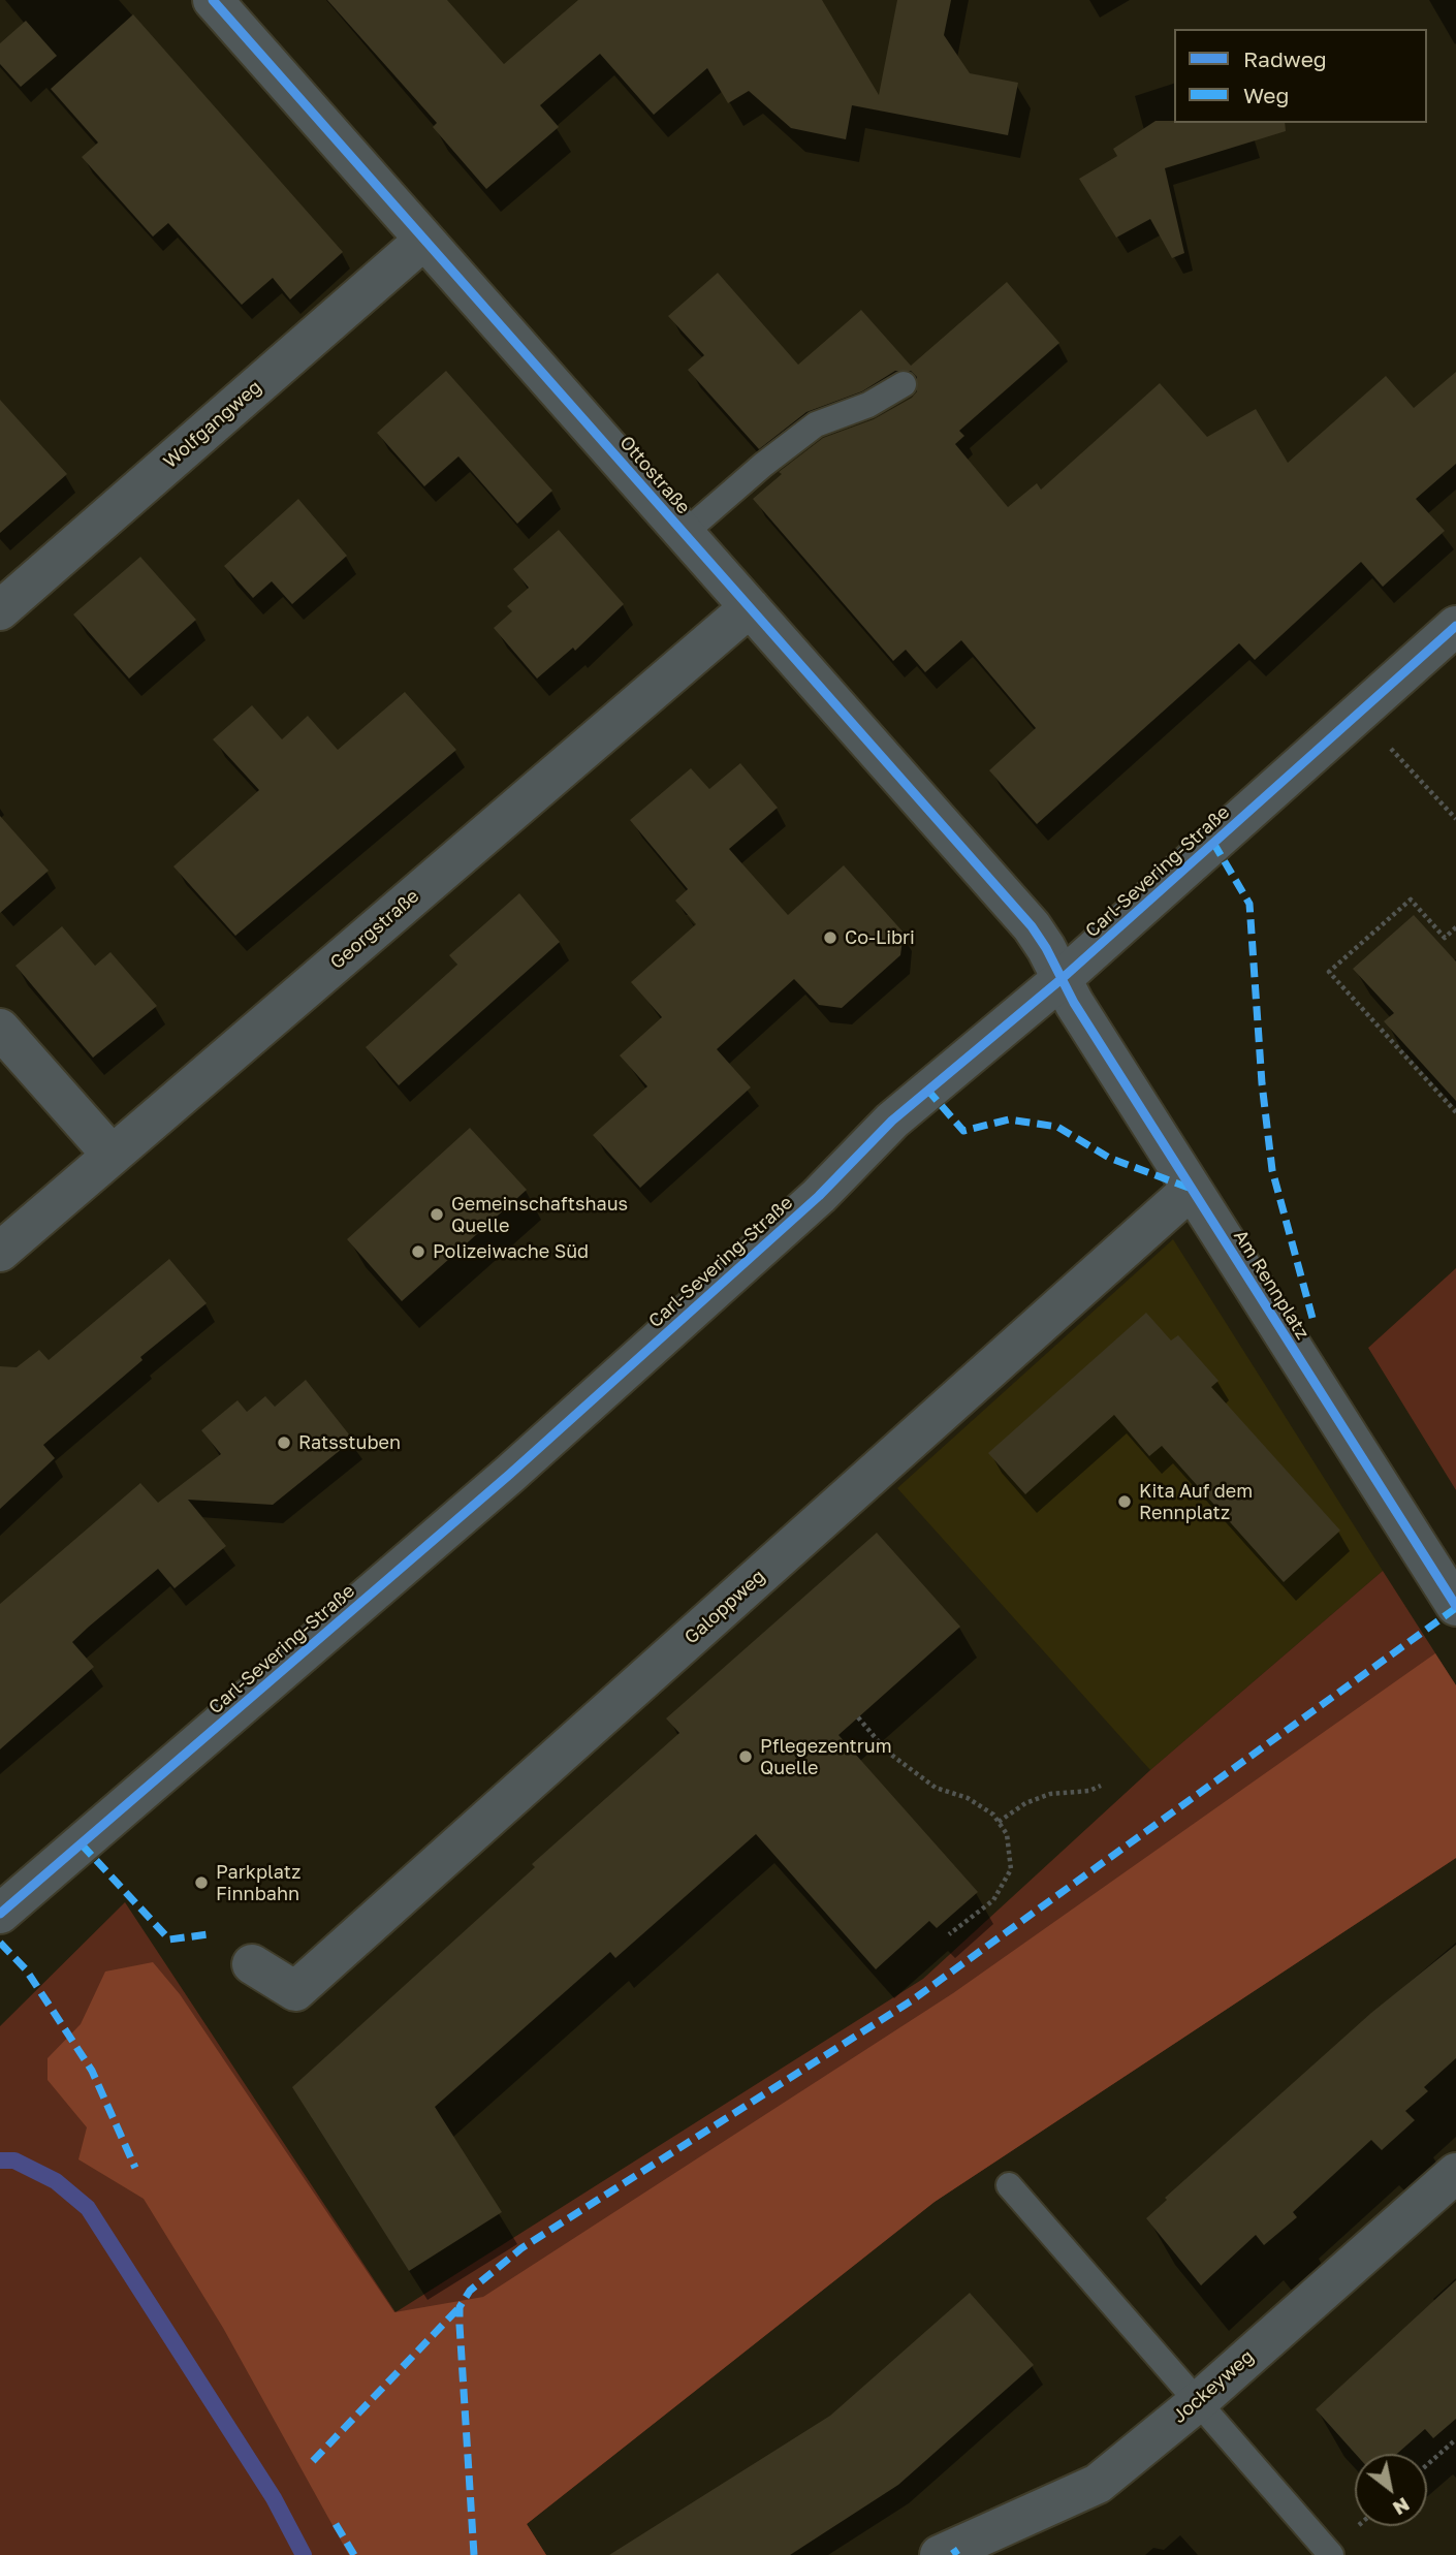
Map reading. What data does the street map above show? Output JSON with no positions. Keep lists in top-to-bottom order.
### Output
{
  "streets": {
    "street": [
      "Wolfgangweg",
      "Ottostraße",
      "Carl-Severing-Straße",
      "Georgstraße",
      "Am Rennplatz",
      "Galoppweg",
      "Jockeyweg"
    ]
  },
  "crossings": [
    ["Wolfgangweg", "Ottostraße"],
    ["Ottostraße", "Carl-Severing-Straße"],
    ["Ottostraße", "Georgstraße"],
    ["Ottostraße", "Am Rennplatz"],
    ["Carl-Severing-Straße", "Am Rennplatz"],
    ["Am Rennplatz", "Galoppweg"]
  ],
  "places": [
    "Co-Libri",
    "Gemeinschaftshaus Quelle",
    "Polizeiwache Süd",
    "Ratsstuben",
    "Kita Auf dem Rennplatz",
    "Pflegezentrum Quelle",
    "Parkplatz Finnbahn"
  ],
  "legend": ["Radweg", "Weg"],
  "north": "bottom right"
}
